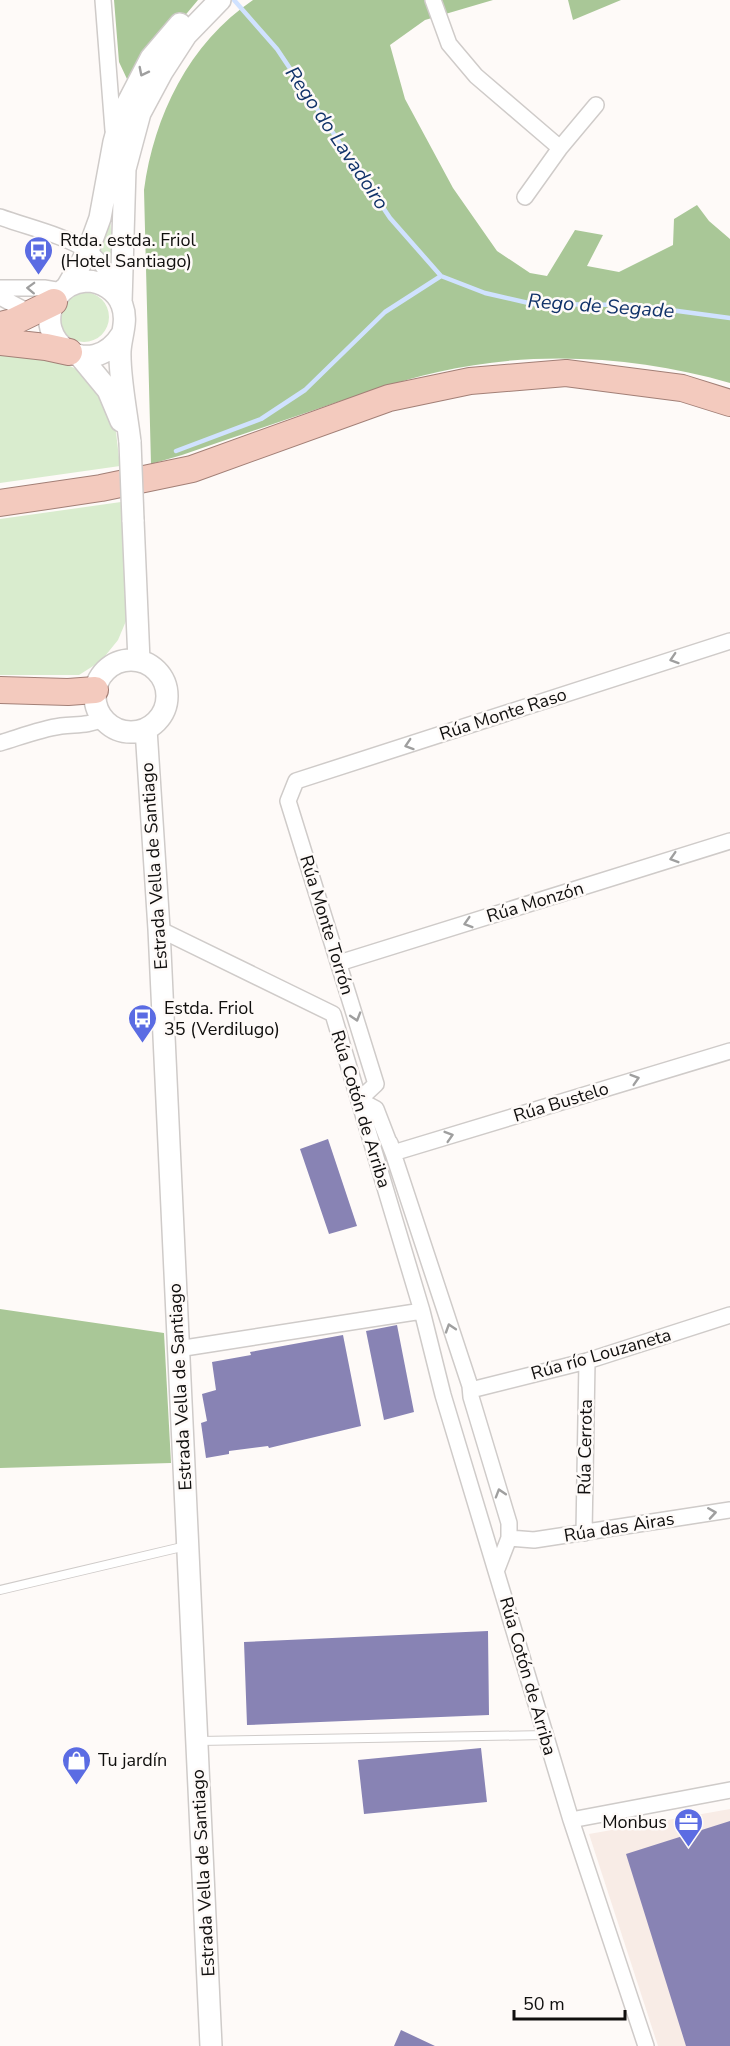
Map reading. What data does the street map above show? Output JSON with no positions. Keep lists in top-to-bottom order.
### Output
{
  "streets": {
    "main road": ["Estrada Vella de Santiago"],
    "street": [
      "Rúa Monte Raso",
      "Rúa Monzón",
      "Rúa Monte Torrón",
      "Rúa Bustelo",
      "Rúa Cotón de Arriba",
      "Rúa río Louzaneta",
      "Rúa Cerrota",
      "Rúa das Airas"
    ]
  },
  "crossings": [
    ["Rúa Monte Raso", "Rúa Monte Torrón"],
    ["Estrada Vella de Santiago", "Rúa Cotón de Arriba"],
    ["Rúa Monzón", "Rúa Monte Torrón"],
    ["Rúa Monte Torrón", "Rúa Bustelo"],
    ["Rúa Monte Torrón", "Rúa Cotón de Arriba"],
    ["Rúa Monte Torrón", "Rúa río Louzaneta"],
    ["Rúa Monte Torrón", "Rúa das Airas"],
    ["Rúa Cotón de Arriba", "Rúa río Louzaneta"],
    ["Rúa río Louzaneta", "Rúa Cerrota"],
    ["Rúa Cerrota", "Rúa das Airas"]
  ],
  "one_way": [
    "Rúa Monte Raso",
    "Rúa Monzón",
    "Rúa Bustelo",
    "Rúa das Airas"
  ],
  "water": ["Rego do Lavadoiro", "Rego de Segade"],
  "places": {
    "bus stop": ["Rtda. estda. Friol (Hotel Santiago)", "Estda. Friol 35 (Verdilugo)"],
    "shop": ["Tu jardín"],
    "office": ["Monbus"]
  },
  "scale_bar": "50 m"
}
